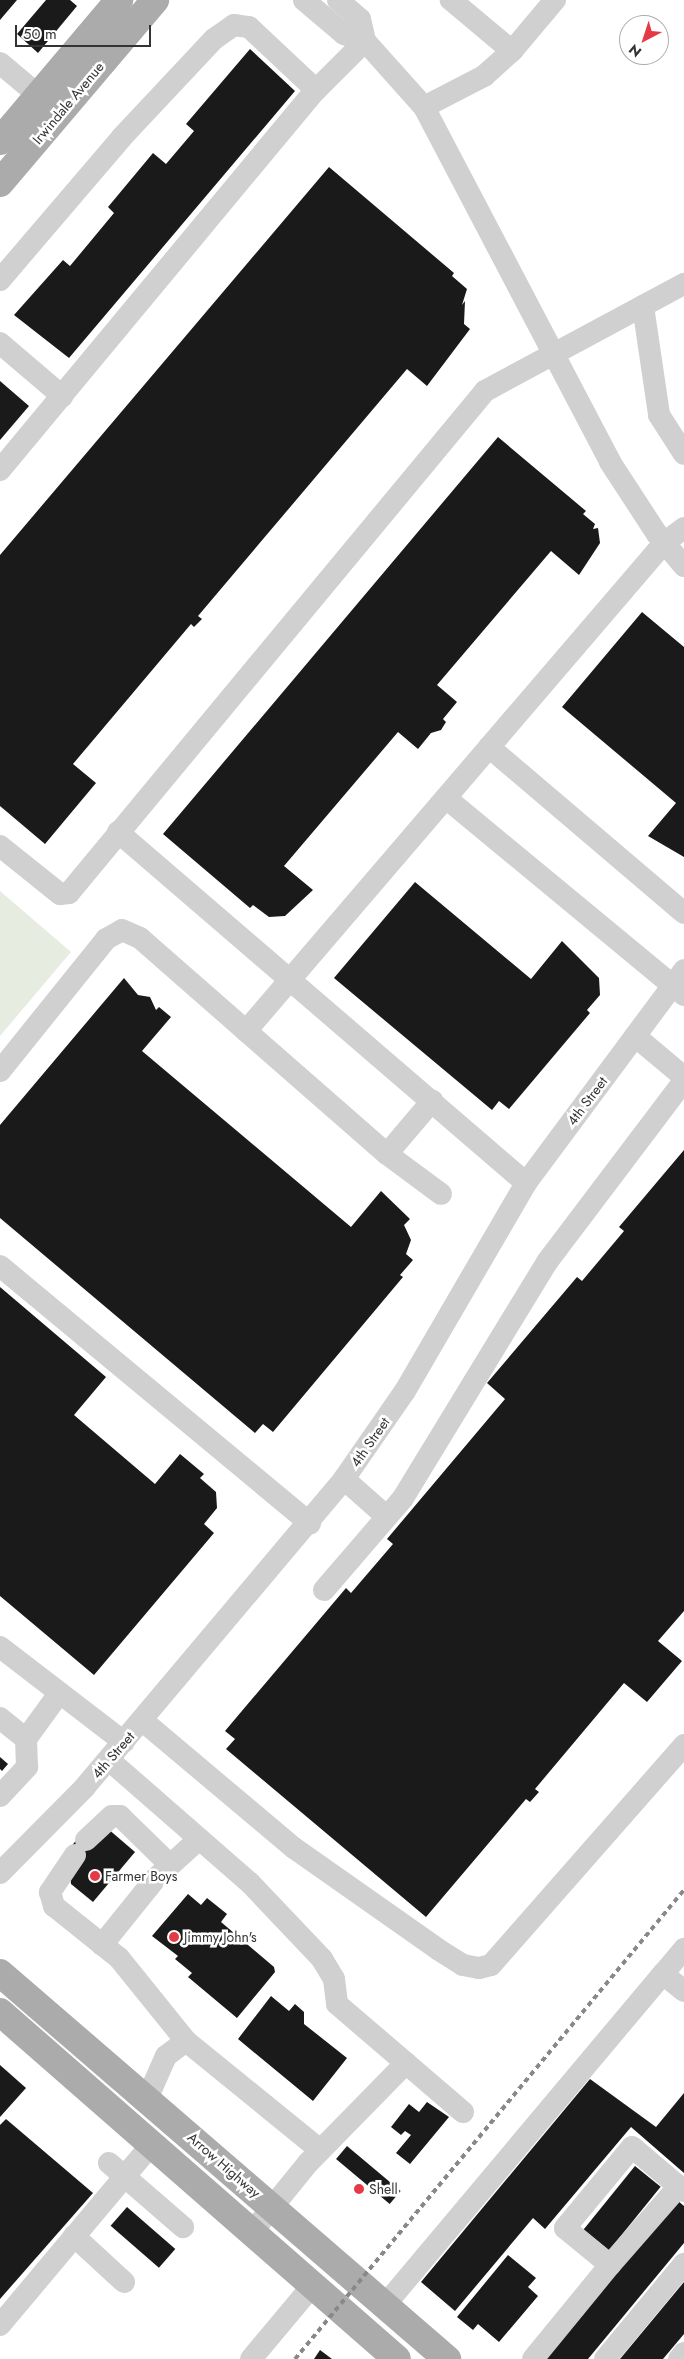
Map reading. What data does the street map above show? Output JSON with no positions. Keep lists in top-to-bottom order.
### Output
{
  "streets": {
    "main road": ["Irwindale Avenue", "Arrow Highway"],
    "street": ["4th Street"]
  },
  "places": ["Farmer Boys", "Jimmy John's", "Shell"],
  "scale_bar": "50 m",
  "north": "bottom left"
}
